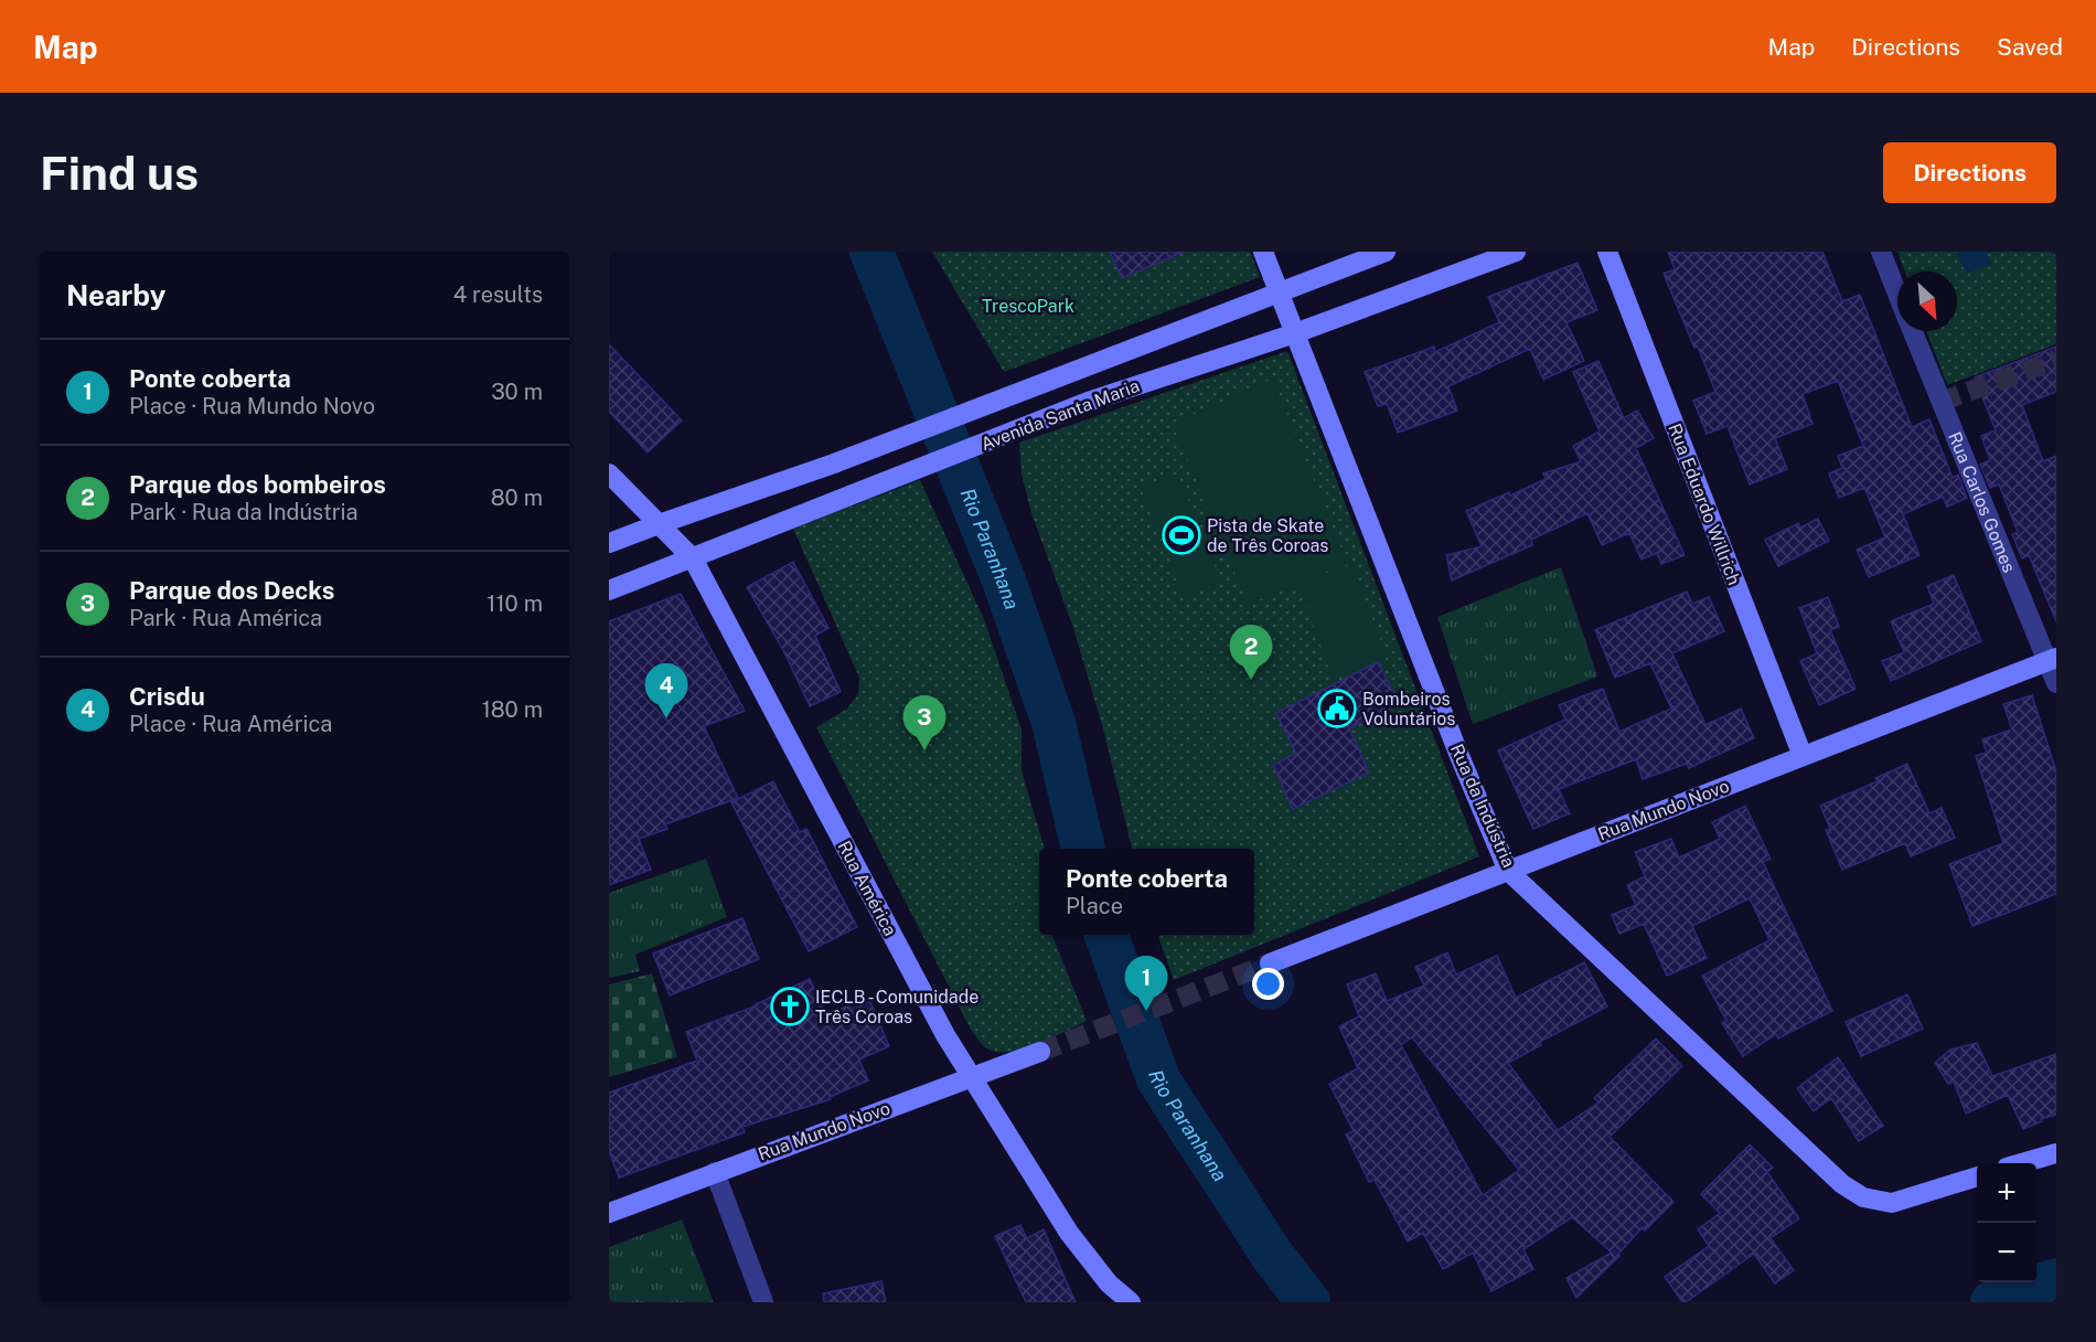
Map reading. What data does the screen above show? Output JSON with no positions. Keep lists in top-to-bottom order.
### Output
{
  "streets": {
    "main road": [
      "Avenida Santa Maria",
      "Rua Eduardo Willrich",
      "Rua da Indústria",
      "Rua Mundo Novo",
      "Rua América"
    ],
    "street": ["Rua Carlos Gomes"]
  },
  "crossings": [
    ["Avenida Santa Maria", "Rua da Indústria"],
    ["Avenida Santa Maria", "Rua América"],
    ["Rua Carlos Gomes", "Rua Mundo Novo"],
    ["Rua Eduardo Willrich", "Rua Mundo Novo"],
    ["Rua da Indústria", "Rua Mundo Novo"],
    ["Rua Mundo Novo", "Rua América"]
  ],
  "water": ["Rio Paranhana"],
  "parks": ["TrescoPark"],
  "places": {
    "sports": ["Pista de Skate de Três Coroas"],
    "public building": ["Bombeiros Voluntários"],
    "church": ["IECLB - Comunidade Três Coroas"]
  },
  "north": "bottom right",
  "page": {
    "header": "Map",
    "nav": ["Map", "Directions", "Saved"],
    "buttons": "Directions",
    "title": "Find us",
    "heading": ["Nearby", "4 results"],
    "list": [
      {
        "mark": "1",
        "name": "Ponte coberta",
        "note": "Place · Rua Mundo Novo",
        "value": "30 m"
      },
      {
        "mark": "2",
        "name": "Parque dos bombeiros",
        "note": "Park · Rua da Indústria",
        "value": "80 m"
      },
      {
        "mark": "3",
        "name": "Parque dos Decks",
        "note": "Park · Rua América",
        "value": "110 m"
      },
      {
        "mark": "4",
        "name": "Crisdu",
        "note": "Place · Rua América",
        "value": "180 m"
      }
    ],
    "pins": [
      "2",
      "4",
      "3",
      "1"
    ],
    "popup": ["Ponte coberta", "Place"],
    "map_buttons": ["+", "−"]
  }
}
